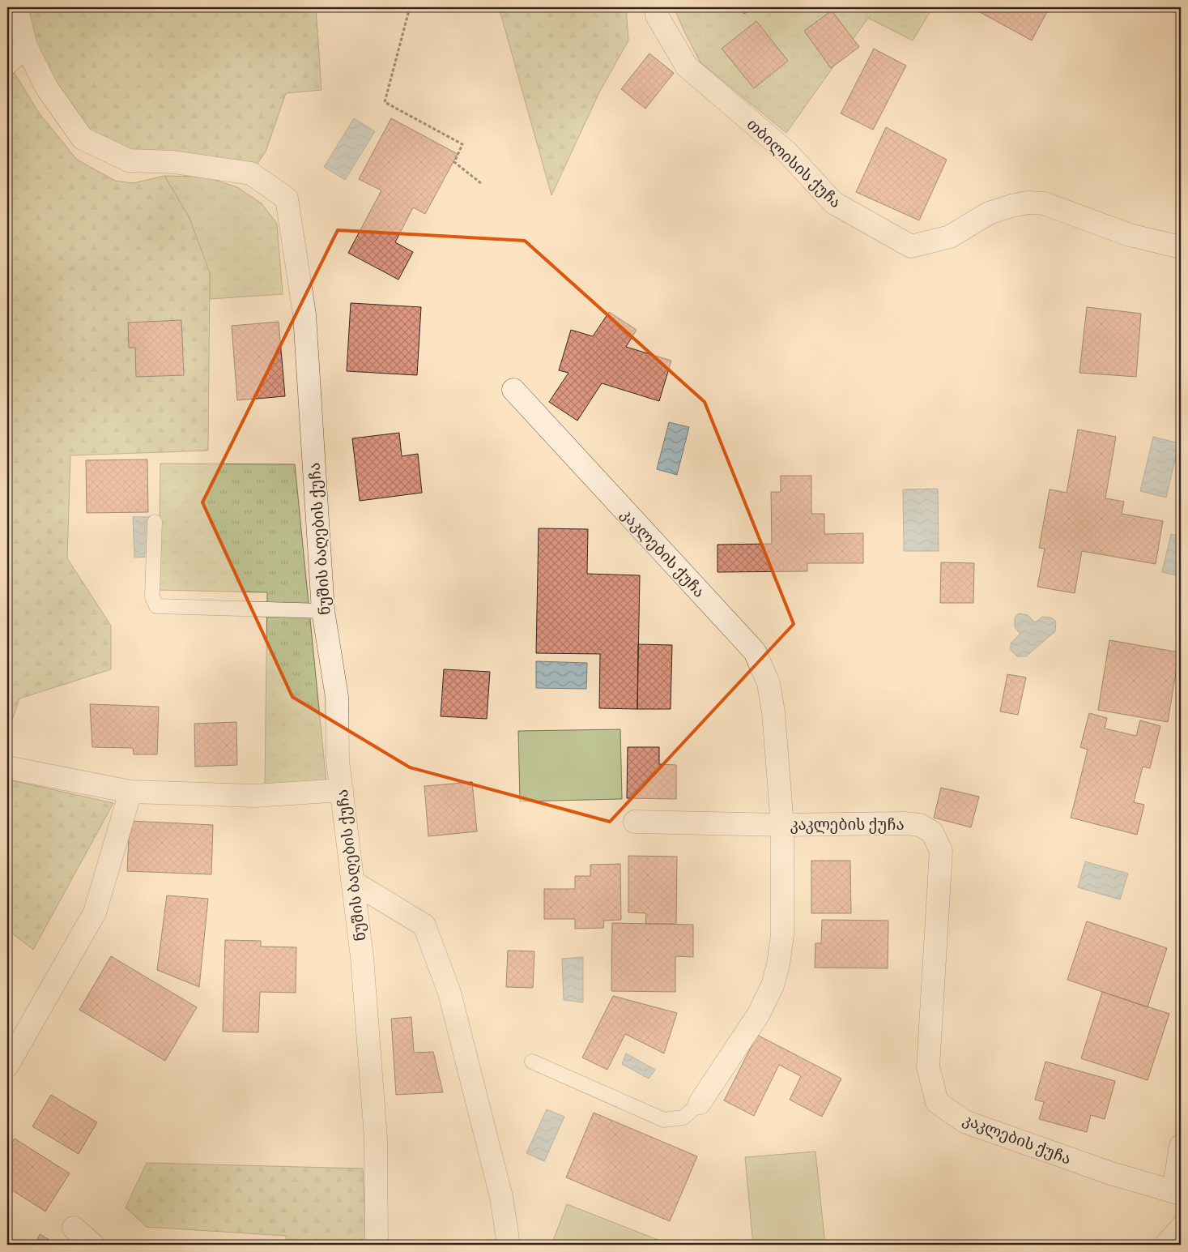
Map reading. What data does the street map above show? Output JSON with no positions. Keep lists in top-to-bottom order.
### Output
{
  "streets": {
    "street": ["თბილისის ქუჩა", "ნუშის ბაღების ქუჩა", "კაკლების ქუჩა"]
  }
}
